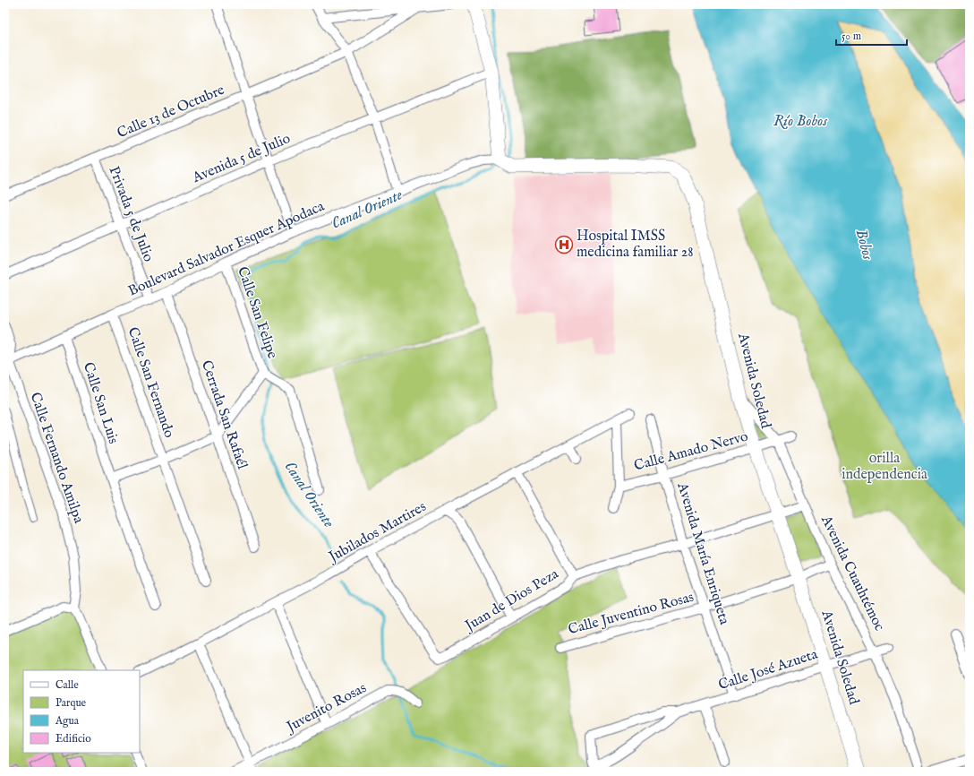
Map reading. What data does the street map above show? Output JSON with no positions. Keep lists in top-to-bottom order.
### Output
{
  "streets": {
    "main road": ["Avenida Soledad"],
    "street": [
      "Calle 13 de Octubre",
      "Avenida 5 de Julio",
      "Privada 5 de Julio",
      "Boulevard Salvador Esquer Apodaca",
      "Calle San Felipe",
      "Calle San Fernando",
      "Calle San Luis",
      "Cerrada San Rafaél",
      "Calle Amado Nervo",
      "Calle Fernando Amilpa",
      "Jubilados Martires",
      "Avenida María Enriqueta",
      "Avenida Cuauhtémoc",
      "Juan de Dios Peza",
      "Calle Juventino Rosas",
      "Calle José Azueta",
      "Juvenito Rosas"
    ]
  },
  "crossings": [
    ["Calle 13 de Octubre", "Privada 5 de Julio"],
    ["Avenida 5 de Julio", "Privada 5 de Julio"],
    ["Privada 5 de Julio", "Boulevard Salvador Esquer Apodaca"],
    ["Boulevard Salvador Esquer Apodaca", "Calle San Felipe"],
    ["Boulevard Salvador Esquer Apodaca", "Avenida Soledad"],
    ["Boulevard Salvador Esquer Apodaca", "Calle San Fernando"],
    ["Boulevard Salvador Esquer Apodaca", "Calle San Luis"],
    ["Boulevard Salvador Esquer Apodaca", "Cerrada San Rafaél"],
    ["Boulevard Salvador Esquer Apodaca", "Calle Fernando Amilpa"],
    ["Calle San Felipe", "Calle San Fernando"],
    ["Calle San Felipe", "Calle San Luis"],
    ["Calle San Felipe", "Cerrada San Rafaél"],
    ["Avenida Soledad", "Calle Amado Nervo"],
    ["Avenida Soledad", "Avenida Cuauhtémoc"],
    ["Avenida Soledad", "Juan de Dios Peza"],
    ["Avenida Soledad", "Calle Juventino Rosas"],
    ["Avenida Soledad", "Calle José Azueta"],
    ["Calle Amado Nervo", "Avenida María Enriqueta"],
    ["Calle Amado Nervo", "Avenida Cuauhtémoc"],
    ["Jubilados Martires", "Juan de Dios Peza"],
    ["Avenida María Enriqueta", "Juan de Dios Peza"],
    ["Avenida María Enriqueta", "Calle Juventino Rosas"],
    ["Avenida María Enriqueta", "Calle José Azueta"],
    ["Avenida Cuauhtémoc", "Juan de Dios Peza"],
    ["Avenida Cuauhtémoc", "Calle Juventino Rosas"],
    ["Avenida Cuauhtémoc", "Calle José Azueta"]
  ],
  "water": ["Río Bobos", "Canal Oriente", "Bobos"],
  "parks": ["orilla independencia"],
  "places": {
    "hospital": ["Hospital IMSS medicina familiar 28"]
  },
  "legend": [
    "Calle",
    "Parque",
    "Agua",
    "Edificio"
  ],
  "scale_bar": "50 m"
}
